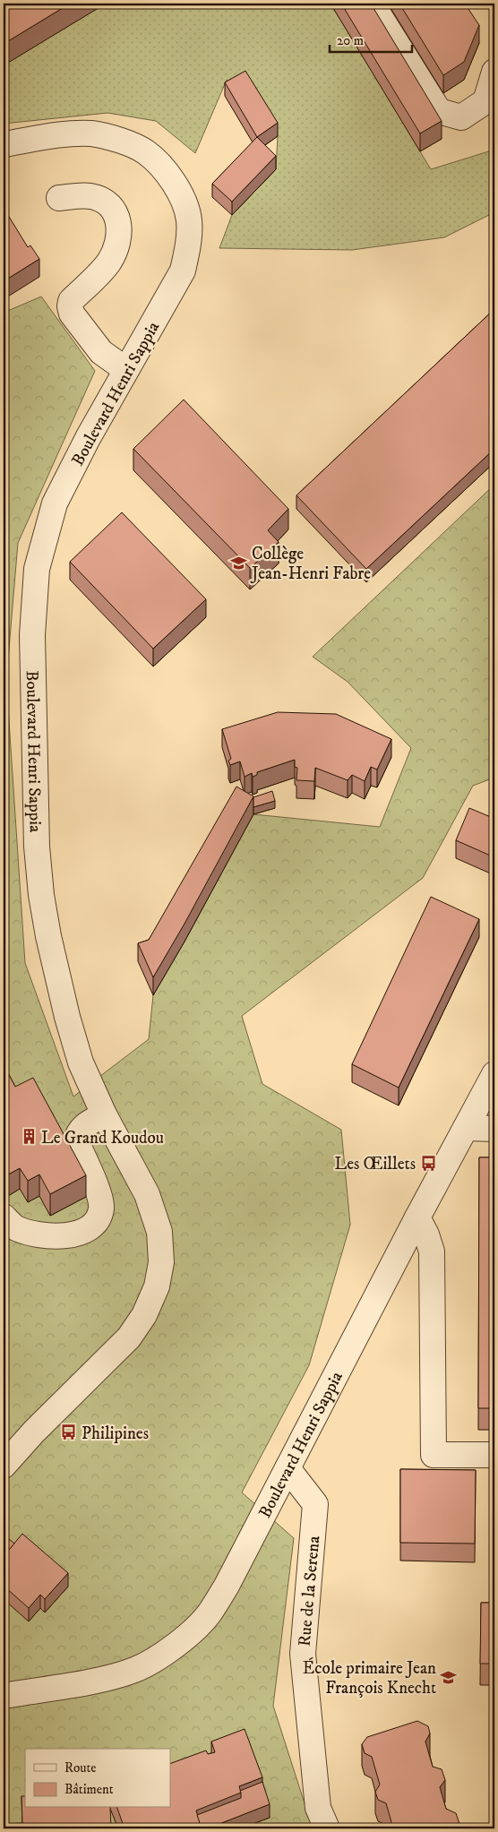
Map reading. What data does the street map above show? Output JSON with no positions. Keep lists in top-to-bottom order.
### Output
{
  "streets": {
    "street": ["Boulevard Henri Sappia", "Rue de la Serena"]
  },
  "crossings": [
    ["Boulevard Henri Sappia", "Rue de la Serena"]
  ],
  "places": {
    "school or university": ["Collège Jean-Henri Fabre", "École primaire Jean François Knecht"],
    "building": ["Le Grand Koudou"],
    "bus stop": ["Les Œillets", "Philipines"]
  },
  "legend": ["Route", "Bâtiment"],
  "scale_bar": "20 m"
}
